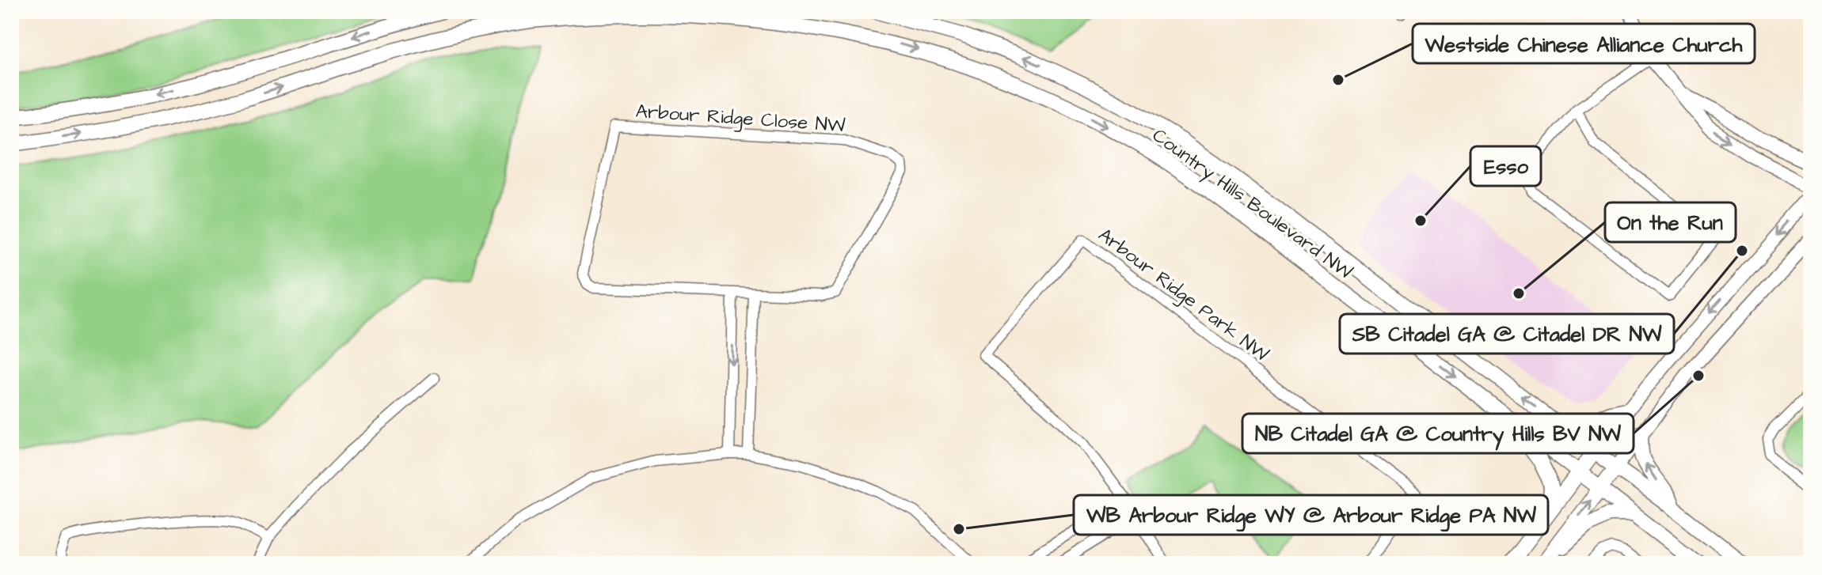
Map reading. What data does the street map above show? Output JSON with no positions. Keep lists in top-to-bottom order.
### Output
{
  "streets": {
    "main road": ["Country Hills Boulevard NW"],
    "street": ["Arbour Ridge Close NW", "Arbour Ridge Park NW"]
  },
  "places": [
    "Westside Chinese Alliance Church",
    "Esso",
    "SB Citadel GA @ Citadel DR NW",
    "On the Run",
    "NB Citadel GA @ Country Hills BV NW",
    "WB Arbour Ridge WY @ Arbour Ridge PA NW"
  ]
}
